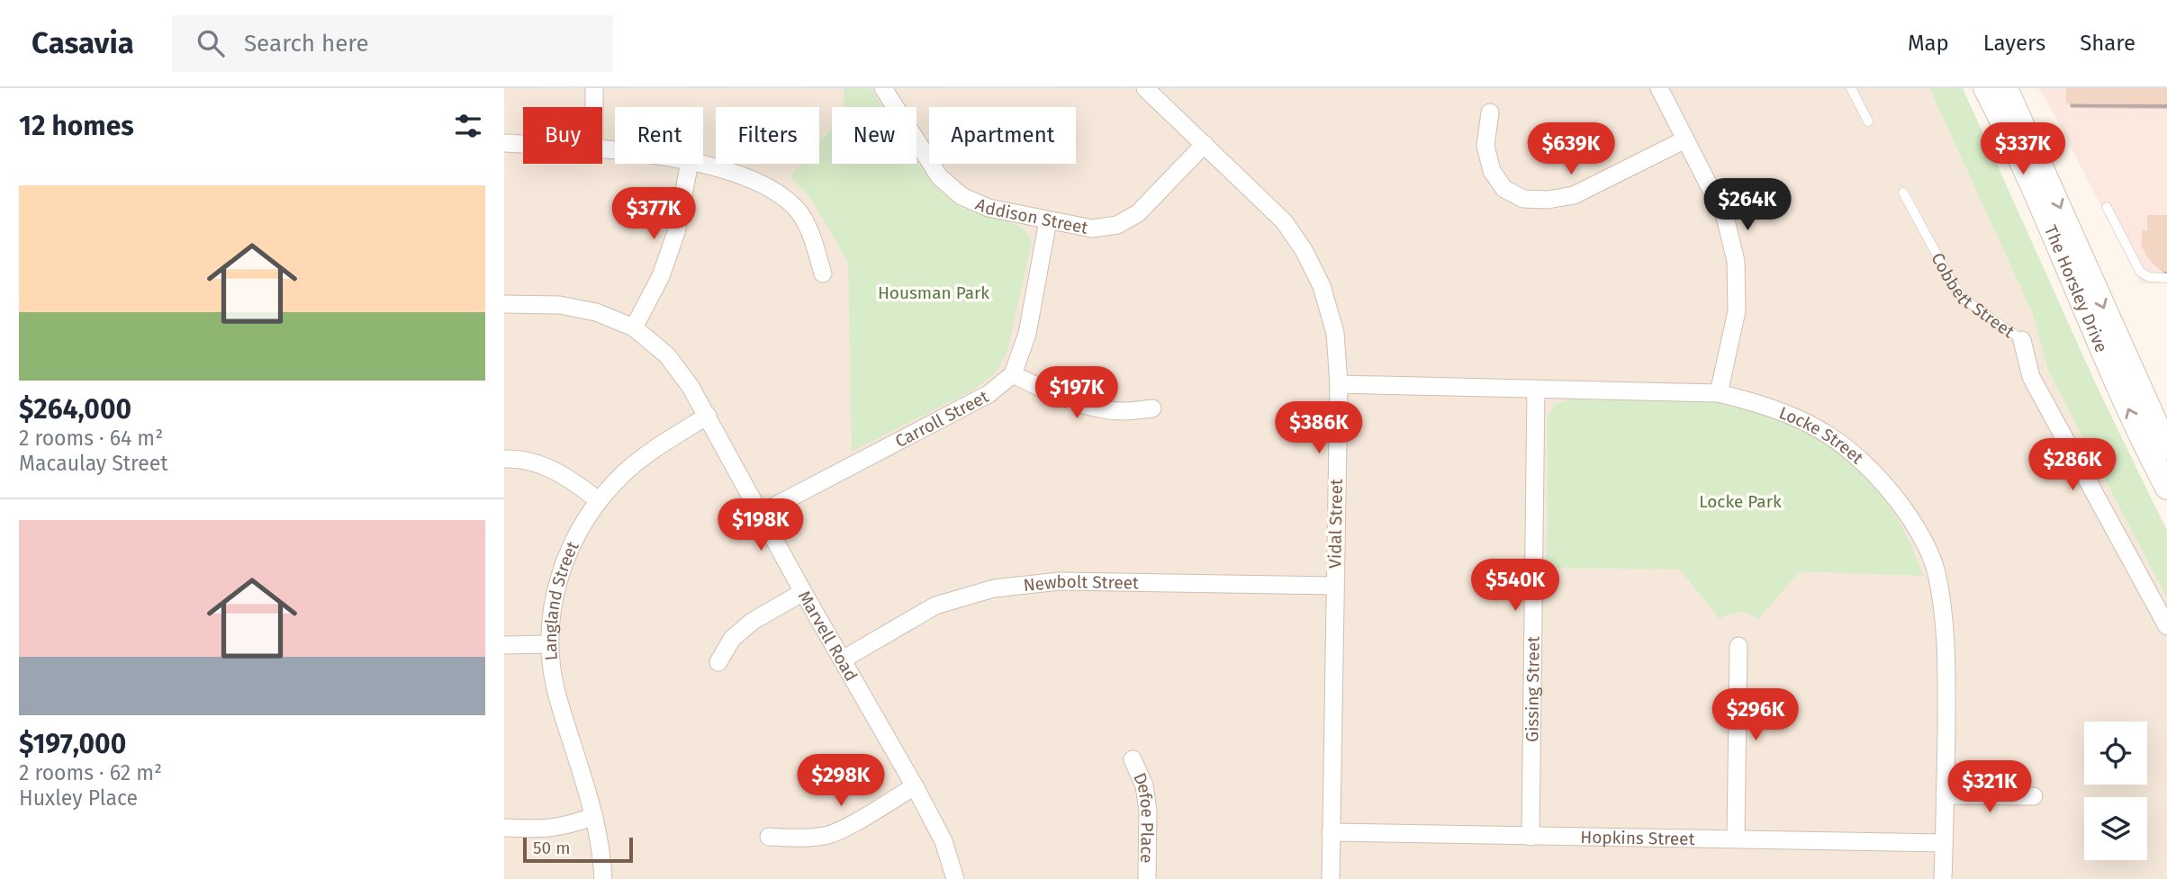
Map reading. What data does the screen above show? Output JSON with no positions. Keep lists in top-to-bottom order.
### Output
{
  "streets": {
    "main road": ["The Horsley Drive"],
    "street": [
      "Addison Street",
      "Cobbett Street",
      "Carroll Street",
      "Locke Street",
      "Vidal Street",
      "Newbolt Street",
      "Langland Street",
      "Marvell Road",
      "Gissing Street",
      "Defoe Place",
      "Hopkins Street"
    ]
  },
  "crossings": [
    ["Addison Street", "Vidal Street"],
    ["Carroll Street", "Marvell Road"],
    ["Locke Street", "Vidal Street"],
    ["Locke Street", "Gissing Street"],
    ["Locke Street", "Hopkins Street"],
    ["Vidal Street", "Newbolt Street"],
    ["Vidal Street", "Hopkins Street"],
    ["Newbolt Street", "Marvell Road"],
    ["Langland Street", "Marvell Road"],
    ["Gissing Street", "Hopkins Street"]
  ],
  "parks": ["Housman Park", "Locke Park"],
  "scale_bar": "50 m",
  "page": {
    "header": "Casavia",
    "search": "Search here",
    "nav": ["Map", "Layers", "Share"],
    "heading": "12 homes",
    "chip": [
      "Buy",
      "Rent",
      "Filters",
      "New",
      "Apartment"
    ],
    "price": [
      "$639K",
      "$337K",
      "$264K",
      "$377K",
      "$197K",
      "$386K",
      "$286K",
      "$198K",
      "$540K",
      "$296K",
      "$298K",
      "$321K"
    ],
    "list": [
      {
        "name": "$264,000",
        "note": "2 rooms · 64 m² · Macaulay Street"
      },
      {
        "name": "$197,000",
        "note": "2 rooms · 62 m² · Huxley Place"
      }
    ],
    "scale": "50 m"
  }
}
